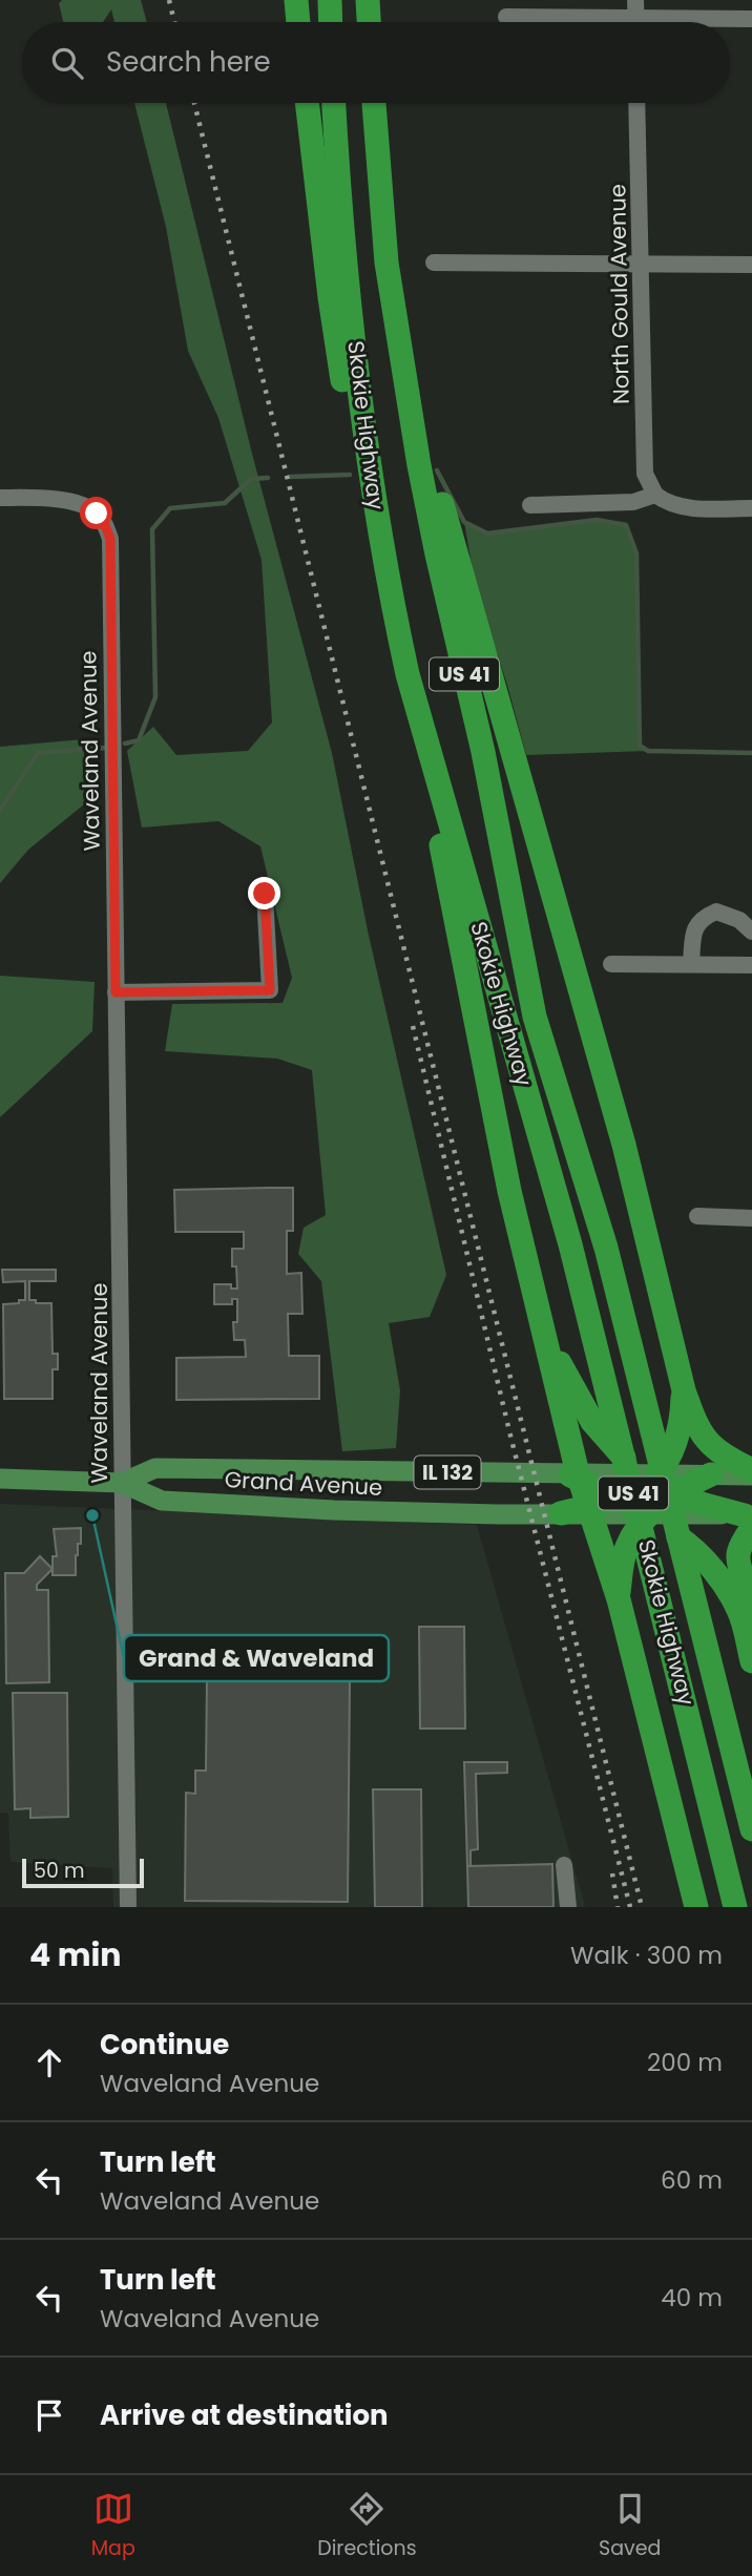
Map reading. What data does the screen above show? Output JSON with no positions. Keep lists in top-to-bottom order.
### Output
{
  "streets": {
    "highway": ["Skokie Highway", "US 41"],
    "main road": ["IL 132", "Grand Avenue"],
    "street": ["North Gould Avenue", "Waveland Avenue"]
  },
  "crossings": [
    ["Waveland Avenue", "Grand Avenue"]
  ],
  "places": ["Grand & Waveland"],
  "scale_bar": "50 m",
  "page": {
    "search": "Search here",
    "scale": "50 m",
    "heading": ["4 min", "Walk · 300 m"],
    "list": [
      ["Continue", "Waveland Avenue", "200 m"],
      ["Turn left", "Waveland Avenue", "60 m"],
      ["Turn left", "Waveland Avenue", "40 m"],
      "Arrive at destination"
    ],
    "nav": ["Map", "Directions", "Saved"]
  }
}
